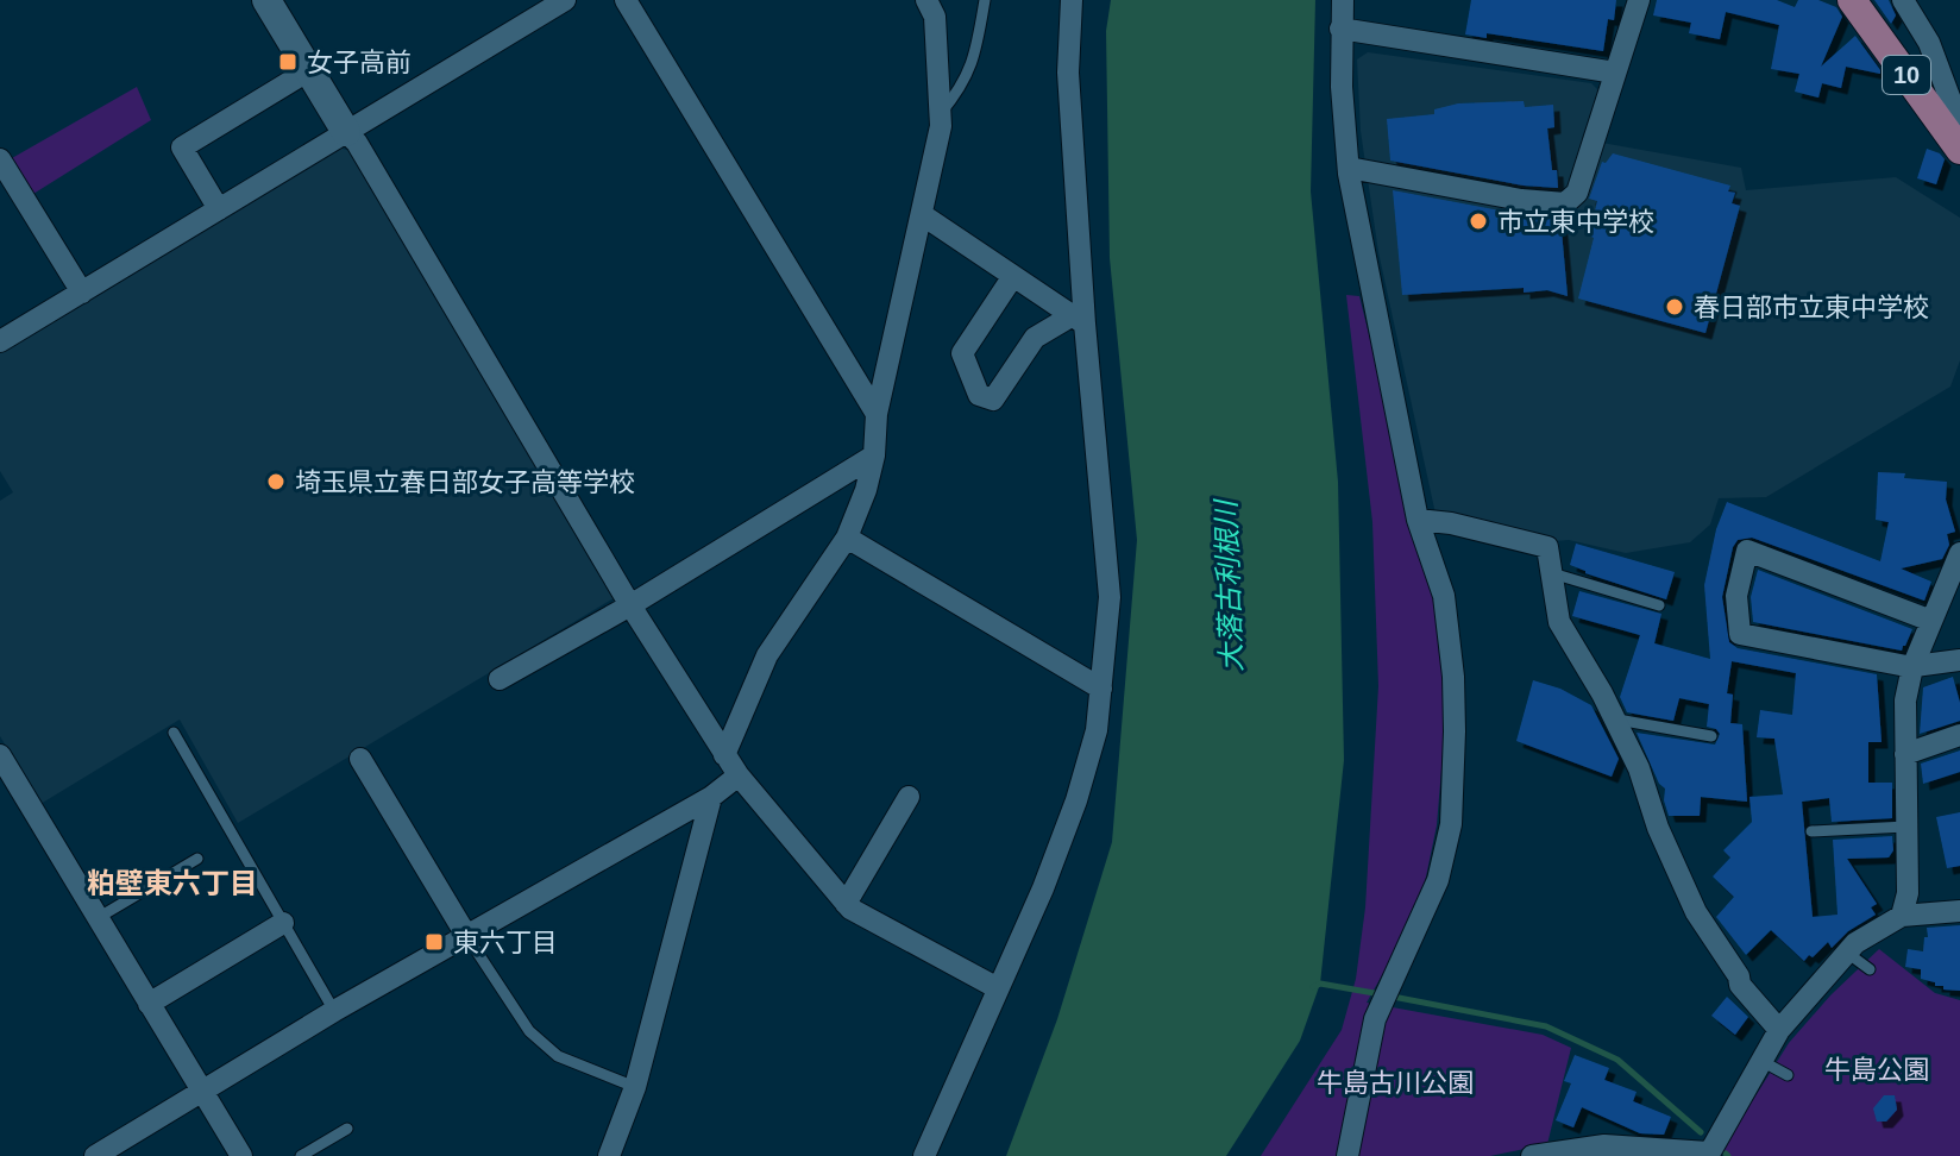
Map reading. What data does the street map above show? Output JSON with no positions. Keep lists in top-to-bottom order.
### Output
{
  "streets": {
    "main road": ["10"]
  },
  "districts": ["粕壁東六丁目"],
  "water": ["大落古利根川"],
  "parks": ["牛島公園", "牛島古川公園"],
  "places": {
    "transit": ["女子高前", "東六丁目"],
    "other": ["市立東中学校", "春日部市立東中学校", "埼玉県立春日部女子高等学校"]
  }
}
